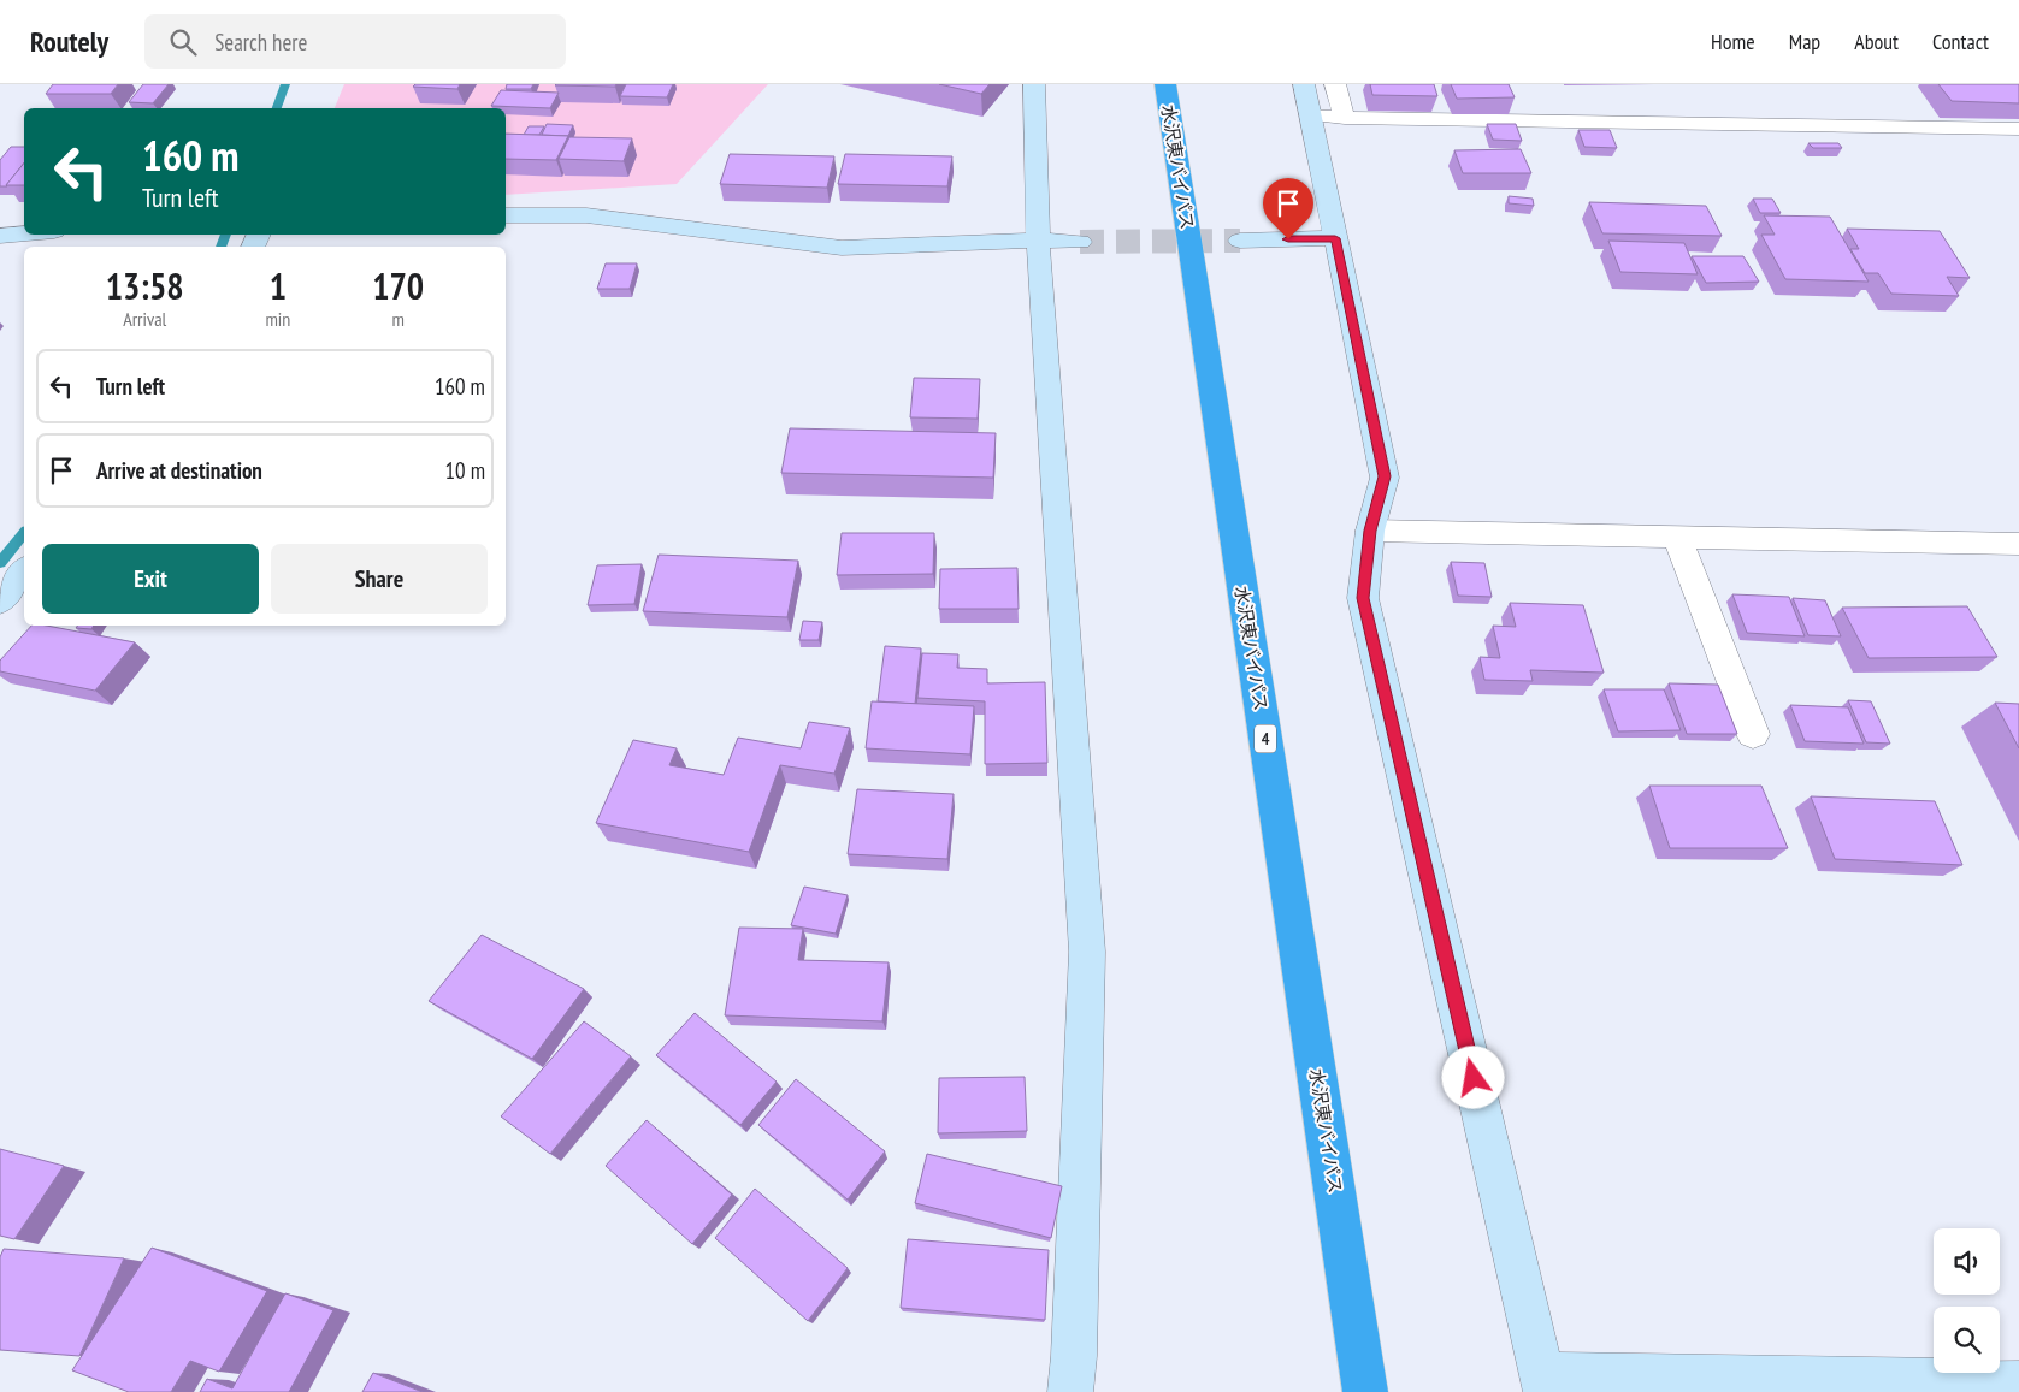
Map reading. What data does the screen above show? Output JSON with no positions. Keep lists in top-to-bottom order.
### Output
{
  "streets": {
    "highway": ["水沢東バイパス", "4"]
  },
  "page": {
    "header": "Routely",
    "search": "Search here",
    "nav": [
      "Home",
      "Map",
      "About",
      "Contact"
    ],
    "turn": ["160 m", "Turn left"],
    "eta": [
      "13:58",
      "Arrival",
      "1",
      "min",
      "170",
      "m"
    ],
    "list": [
      {
        "name": "Turn left",
        "value": "160 m"
      },
      {
        "name": "Arrive at destination",
        "value": "10 m"
      }
    ],
    "buttons": ["Exit", "Share"]
  }
}
